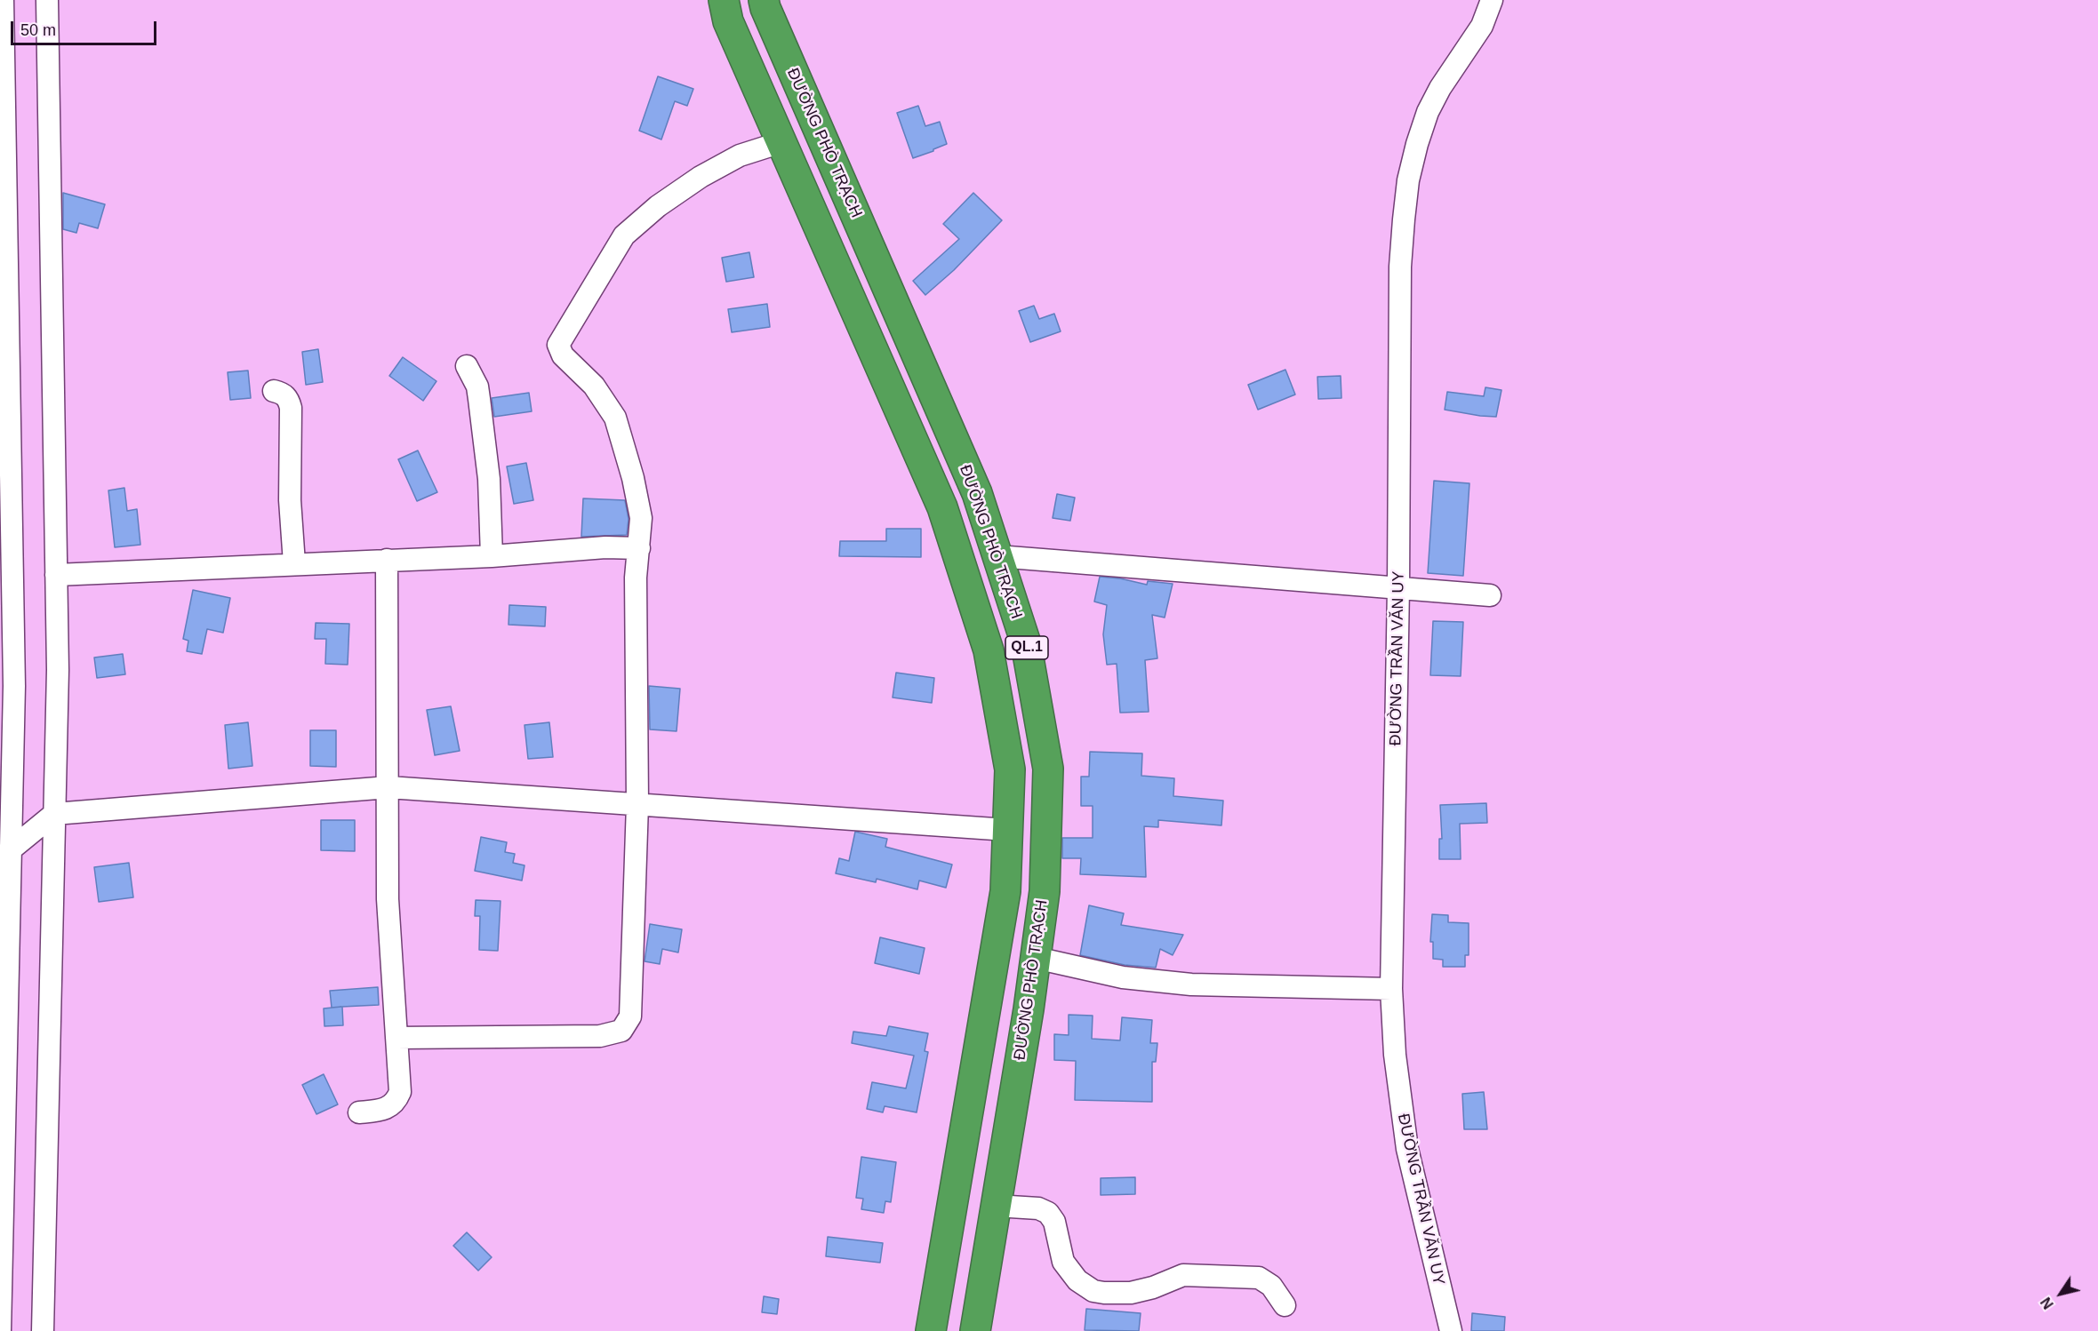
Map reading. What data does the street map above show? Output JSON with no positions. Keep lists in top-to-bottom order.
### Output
{
  "streets": {
    "highway": ["ĐƯỜNG PHÒ TRẠCH", "QL.1"],
    "street": ["ĐƯỜNG TRẦN VĂN UY"]
  },
  "scale_bar": "50 m",
  "north": "bottom left"
}
